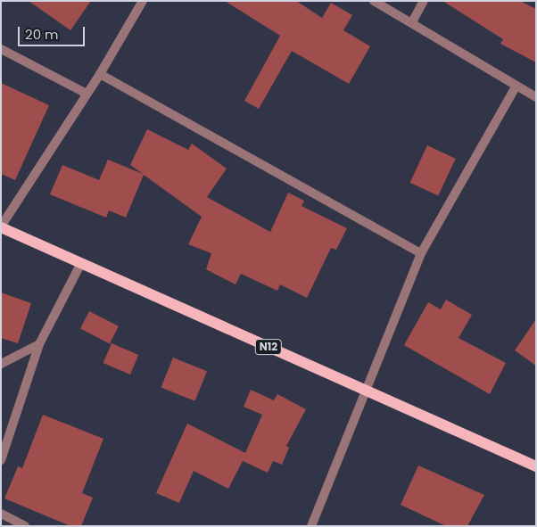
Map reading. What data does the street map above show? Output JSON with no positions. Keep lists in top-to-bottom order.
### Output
{
  "streets": {
    "main road": ["N12"]
  },
  "scale_bar": "20 m"
}
